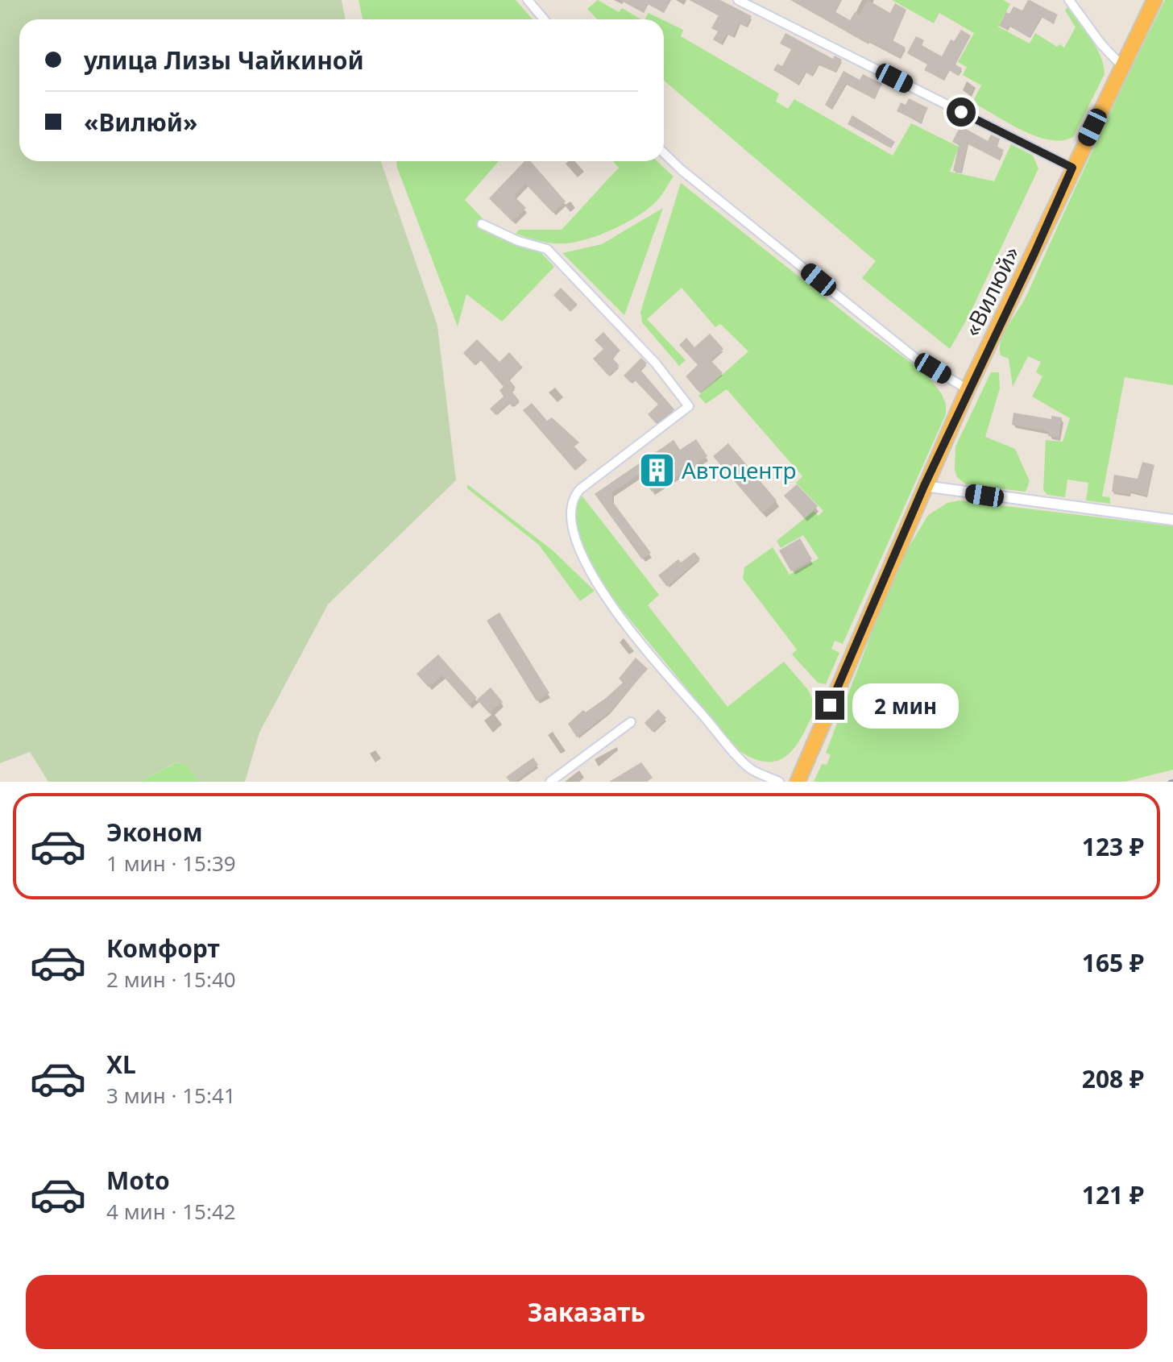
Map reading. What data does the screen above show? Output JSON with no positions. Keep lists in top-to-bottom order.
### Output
{
  "streets": {
    "highway": ["«Вилюй»"]
  },
  "places": {
    "building": ["Автоцентр"]
  },
  "page": {
    "banner": ["улица Лизы Чайкиной", "«Вилюй»"],
    "bubble": "2 мин",
    "list": [
      {
        "name": "Эконом",
        "note": "1 мин · 15:39",
        "value": "123 ₽"
      },
      {
        "name": "Комфорт",
        "note": "2 мин · 15:40",
        "value": "165 ₽"
      },
      {
        "name": "XL",
        "note": "3 мин · 15:41",
        "value": "208 ₽"
      },
      {
        "name": "Moto",
        "note": "4 мин · 15:42",
        "value": "121 ₽"
      }
    ],
    "buttons": "Заказать"
  }
}
